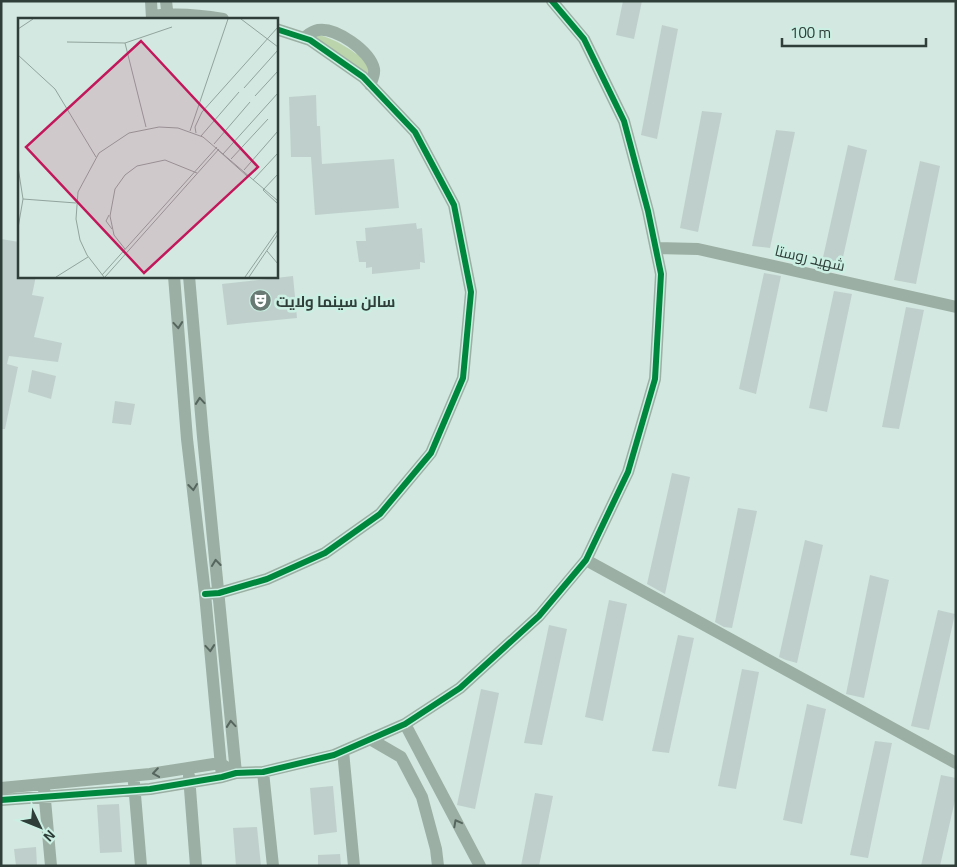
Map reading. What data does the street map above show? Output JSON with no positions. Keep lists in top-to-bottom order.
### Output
{
  "streets": {
    "street": ["شهید روستا"]
  },
  "places": {
    "theatre": ["سالن سینما ولایت"]
  },
  "scale_bar": "100 m",
  "north": "bottom right"
}
